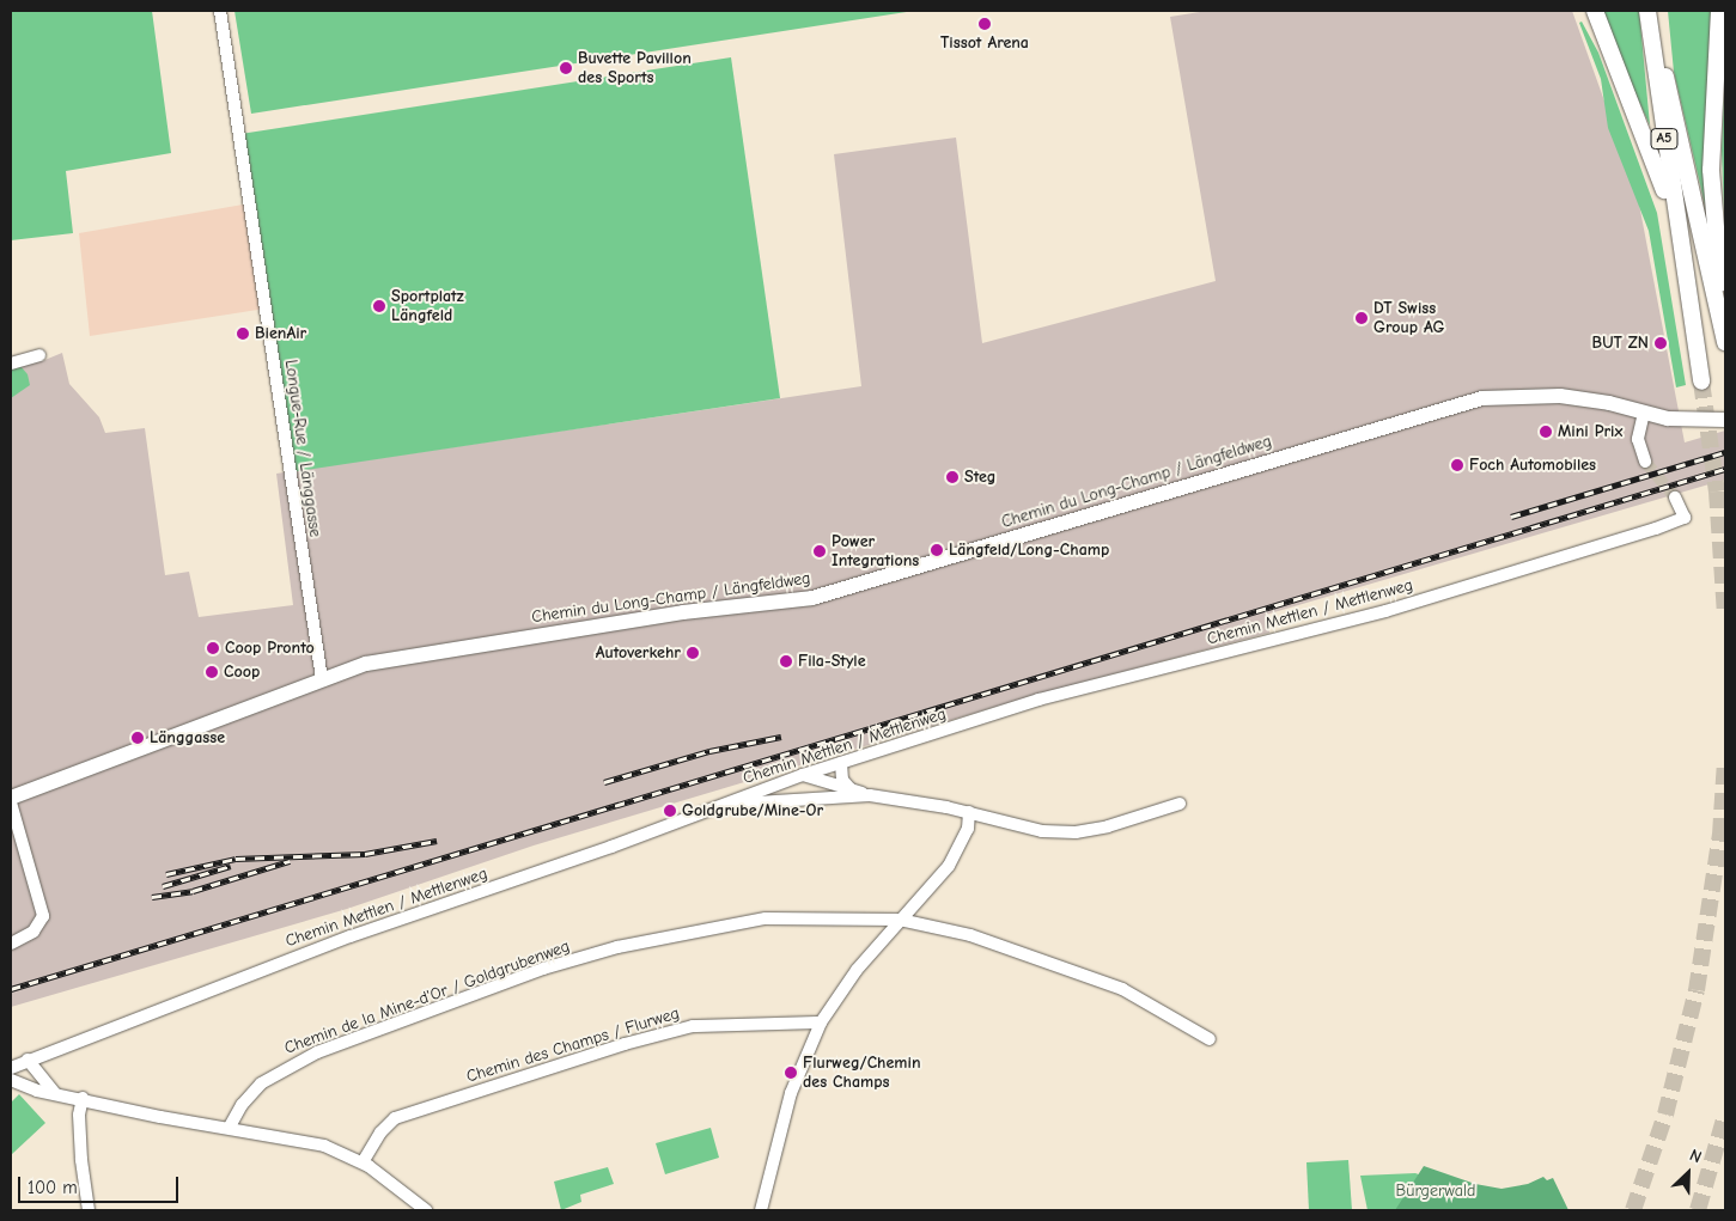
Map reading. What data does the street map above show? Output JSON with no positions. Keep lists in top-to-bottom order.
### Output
{
  "streets": {
    "highway": ["A5"],
    "main road": ["Chemin du Long-Champ / Längfeldweg"],
    "street": [
      "Longue-Rue / Länggasse",
      "Chemin Mettlen / Mettlenweg",
      "Chemin de la Mine-d'Or / Goldgrubenweg",
      "Chemin des Champs / Flurweg"
    ]
  },
  "crossings": [
    ["Longue-Rue / Länggasse", "Chemin du Long-Champ / Längfeldweg"]
  ],
  "parks": ["Bürgerwald"],
  "places": [
    "Tissot Arena",
    "Buvette Pavillon des Sports",
    "Sportplatz Längfeld",
    "DT Swiss Group AG",
    "BienAir",
    "BUT ZN",
    "Mini Prix",
    "Foch Automobiles",
    "Steg",
    "Längfeld/Long-Champ",
    "Power Integrations",
    "Coop Pronto",
    "Autoverkehr",
    "Fila-Style",
    "Coop",
    "Länggasse",
    "Goldgrube/Mine-Or",
    "Flurweg/Chemin des Champs"
  ],
  "scale_bar": "100 m",
  "north": "top right"
}
